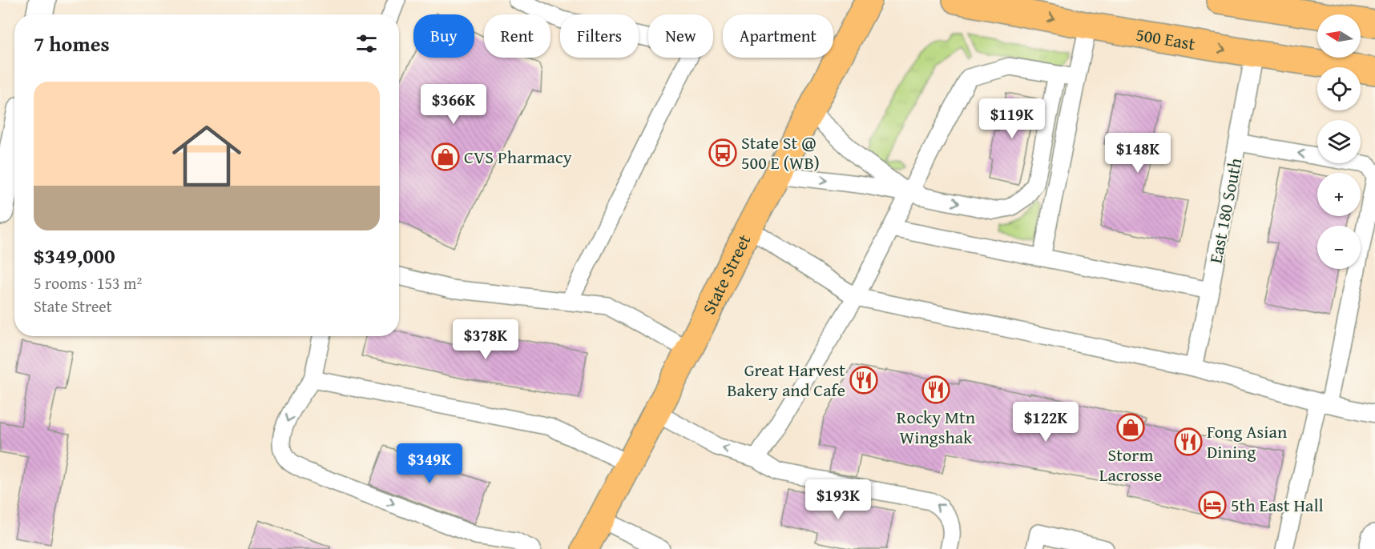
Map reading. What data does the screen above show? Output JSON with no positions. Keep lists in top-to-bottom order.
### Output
{
  "streets": {
    "main road": ["500 East", "State Street"],
    "lane": ["East 180 South"]
  },
  "crossings": [
    ["500 East", "East 180 South"]
  ],
  "one_way": ["500 East"],
  "places": {
    "bus stop": ["State St @ 500 E (WB)"],
    "shop": ["CVS Pharmacy", "Storm Lacrosse"],
    "restaurant": ["Great Harvest Bakery and Cafe", "Rocky Mtn Wingshak", "Fong Asian Dining"],
    "hotel": ["5th East Hall"]
  },
  "north": "left",
  "page": {
    "map_buttons": ["+", "−"],
    "chip": [
      "Buy",
      "Rent",
      "Filters",
      "New",
      "Apartment"
    ],
    "heading": "7 homes",
    "list": [
      {
        "name": "$349,000",
        "note": "5 rooms · 153 m² · State Street"
      }
    ],
    "price": [
      "$366K",
      "$119K",
      "$148K",
      "$378K",
      "$122K",
      "$349K",
      "$193K"
    ]
  }
}
